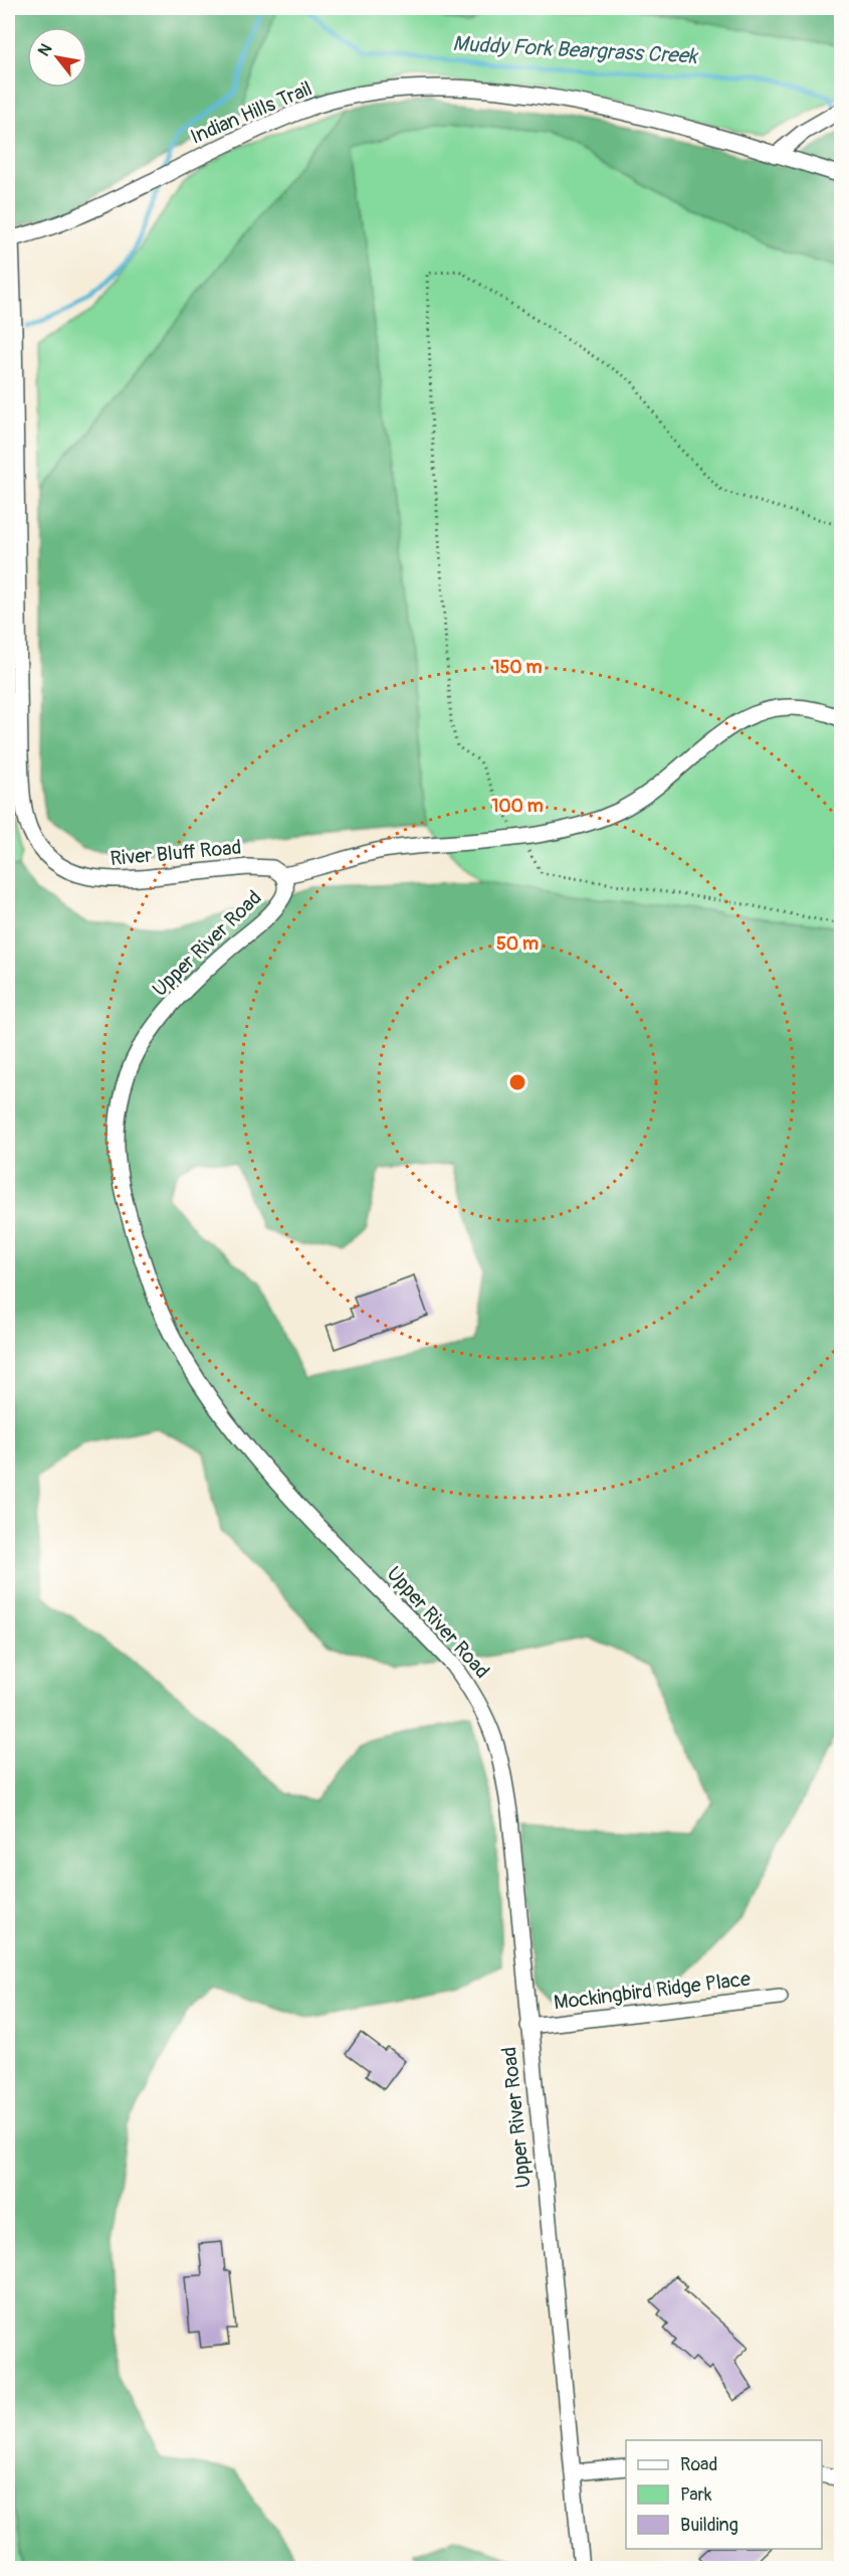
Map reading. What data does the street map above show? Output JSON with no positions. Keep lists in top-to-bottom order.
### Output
{
  "streets": {
    "street": [
      "Indian Hills Trail",
      "River Bluff Road",
      "Upper River Road",
      "Mockingbird Ridge Place"
    ]
  },
  "crossings": [
    ["Indian Hills Trail", "River Bluff Road"],
    ["River Bluff Road", "Upper River Road"],
    ["Upper River Road", "Mockingbird Ridge Place"]
  ],
  "water": ["Muddy Fork Beargrass Creek"],
  "legend": ["Road", "Park", "Building"],
  "north": "top left",
  "rings": ["150 m", "100 m", "50 m"]
}
